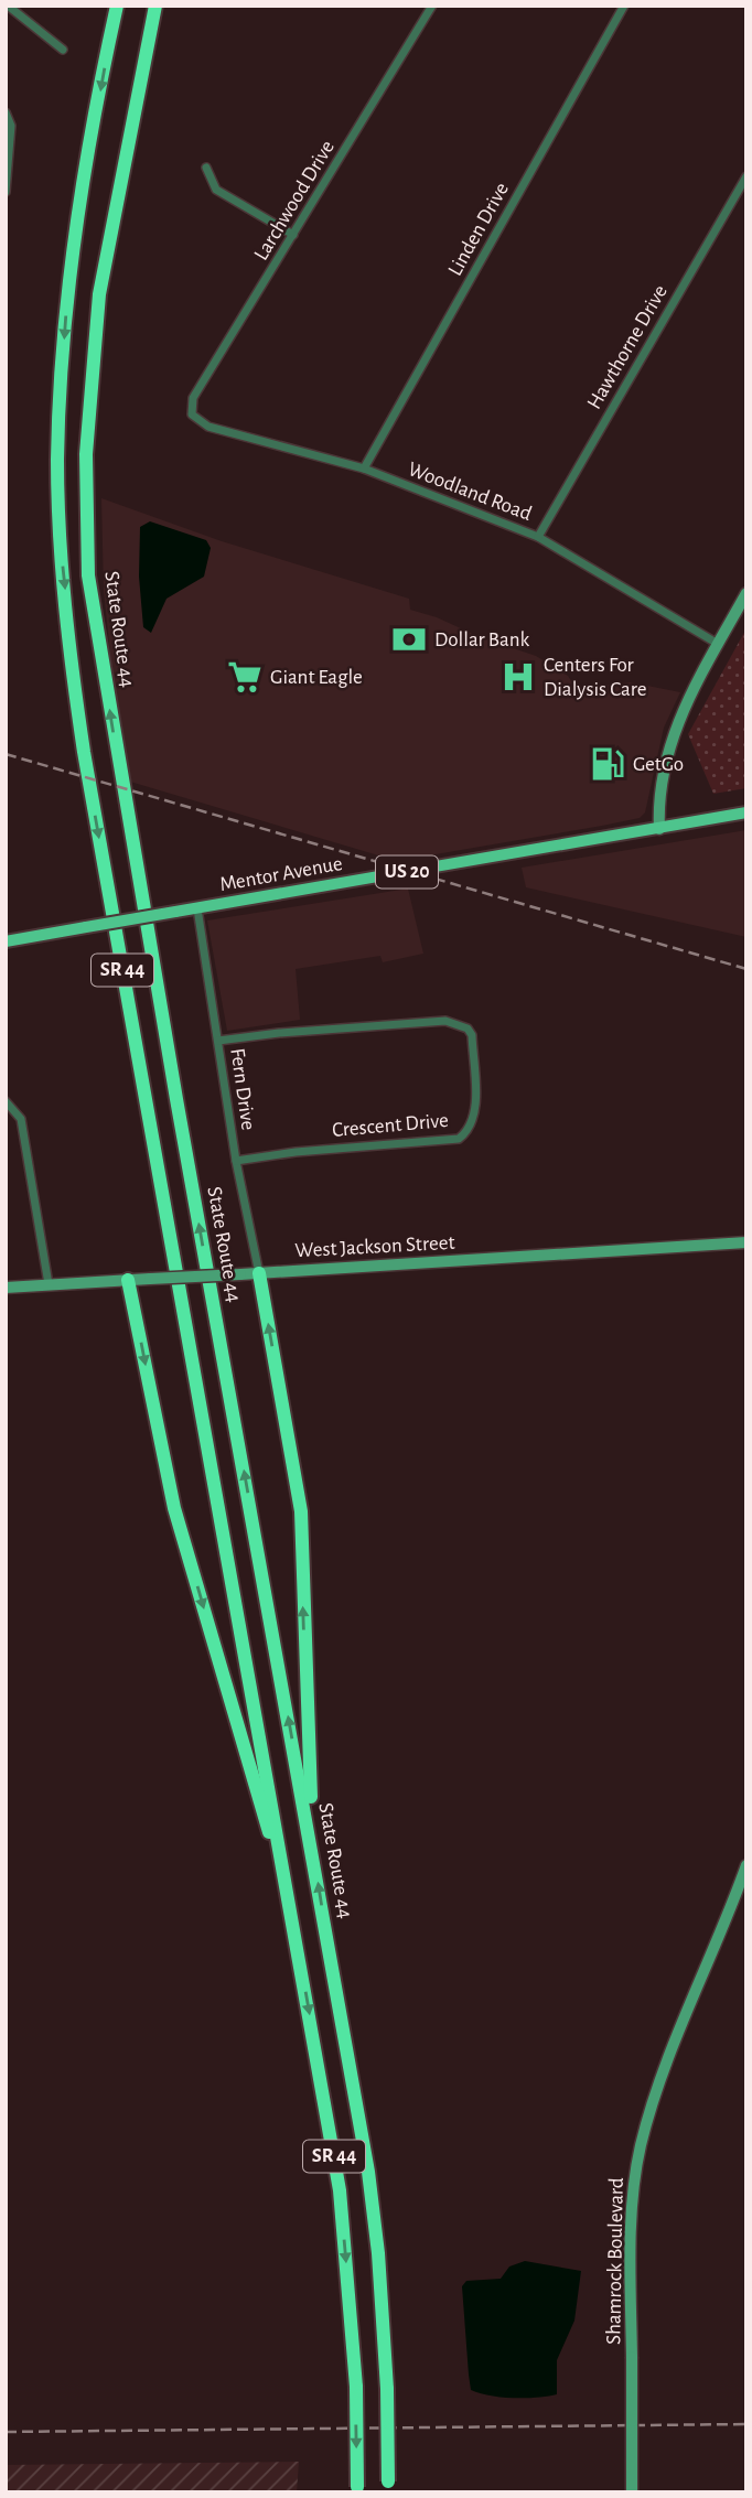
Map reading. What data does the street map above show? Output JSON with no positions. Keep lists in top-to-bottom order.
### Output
{
  "streets": {
    "highway": ["State Route 44", "SR 44"],
    "main road": ["US 20", "Mentor Avenue"],
    "street": [
      "Larchwood Drive",
      "Linden Drive",
      "Hawthorne Drive",
      "Woodland Road",
      "Fern Drive",
      "Crescent Drive",
      "West Jackson Street",
      "Shamrock Boulevard"
    ]
  },
  "crossings": [
    ["Larchwood Drive", "Woodland Road"],
    ["Linden Drive", "Woodland Road"],
    ["Hawthorne Drive", "Woodland Road"],
    ["Mentor Avenue", "Fern Drive"],
    ["Fern Drive", "Crescent Drive"],
    ["Fern Drive", "West Jackson Street"]
  ],
  "places": {
    "bank": ["Dollar Bank"],
    "supermarket": ["Giant Eagle"],
    "hospital": ["Centers For Dialysis Care"],
    "fuel station": ["GetGo"]
  }
}
